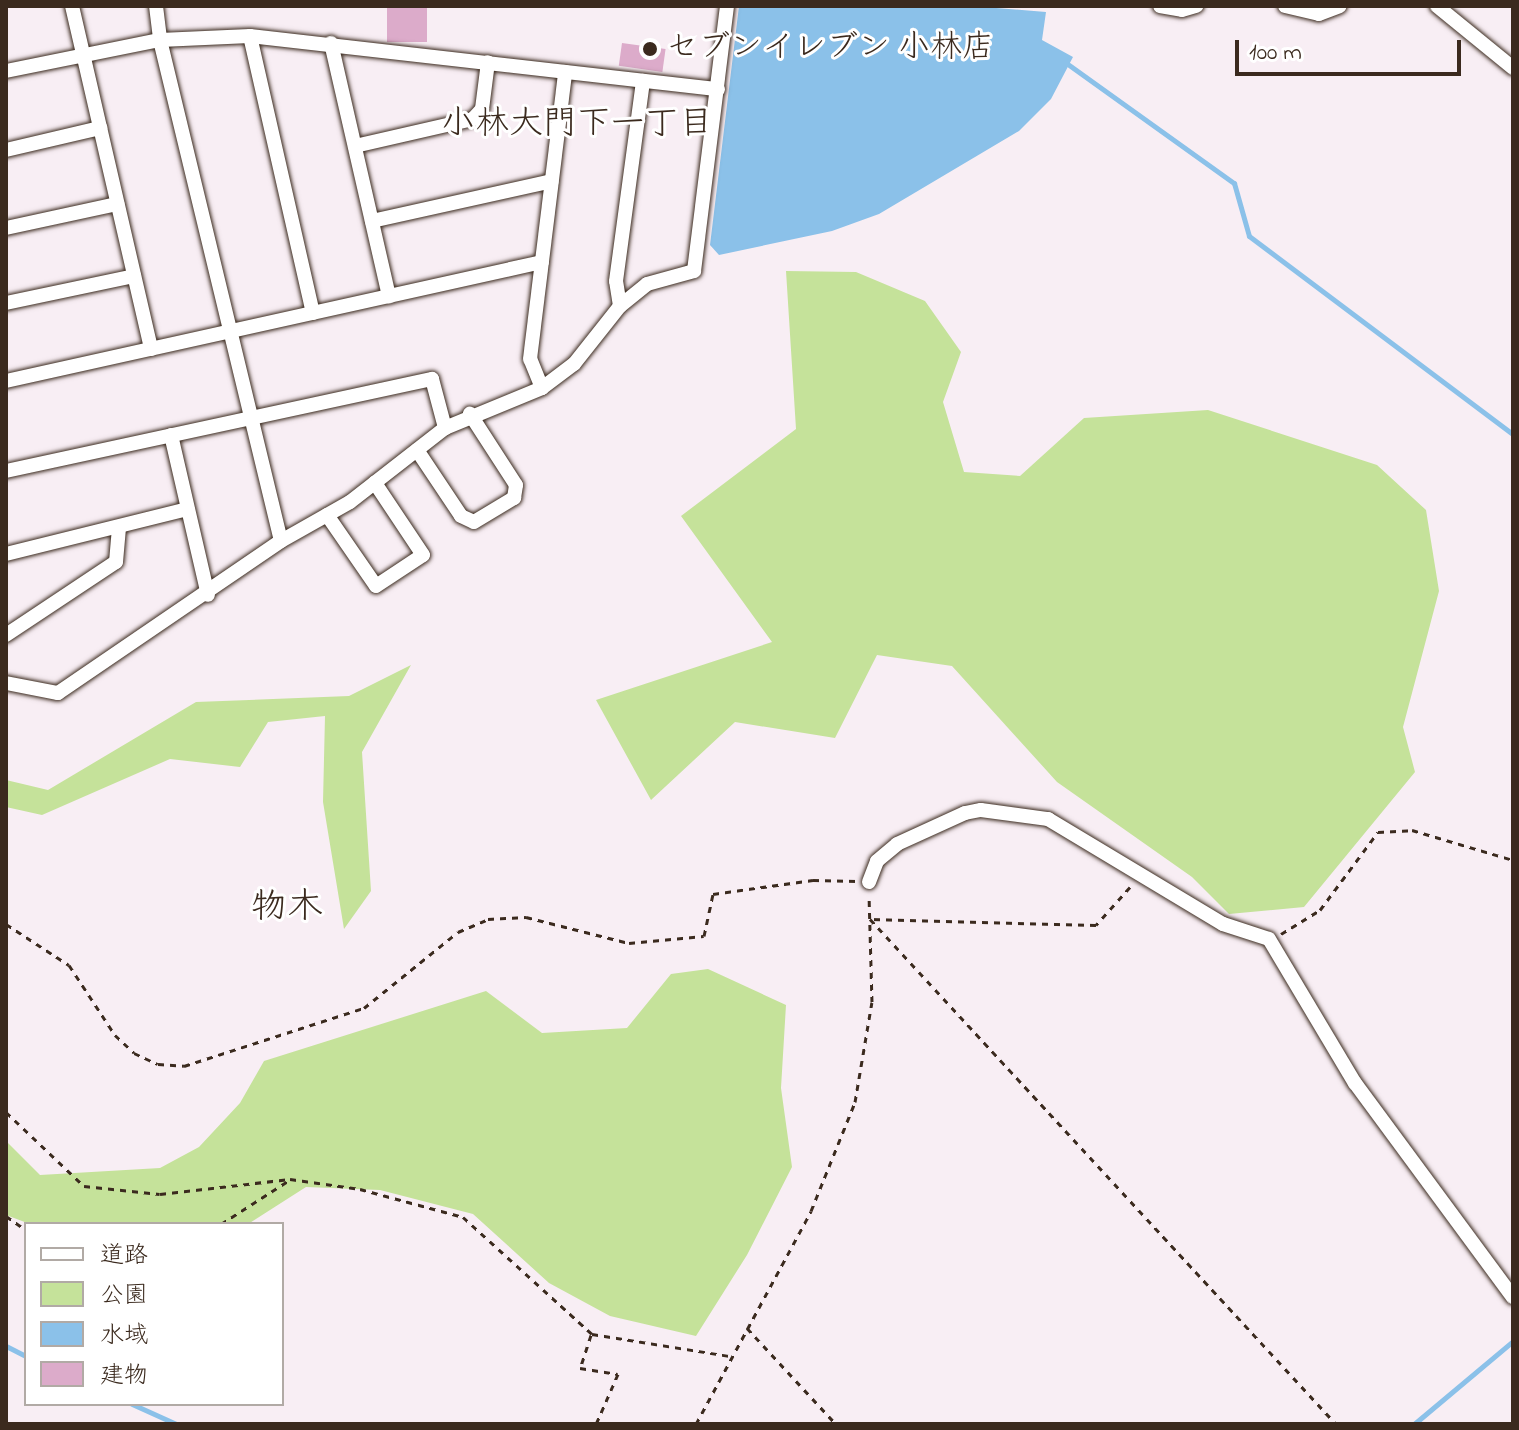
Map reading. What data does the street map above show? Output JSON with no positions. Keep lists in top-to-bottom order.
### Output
{
  "districts": ["小林大門下一丁目", "物木"],
  "places": ["セブンイレブン 小林店"],
  "legend": [
    "道路",
    "公園",
    "水域",
    "建物"
  ],
  "scale_bar": "100 m"
}
